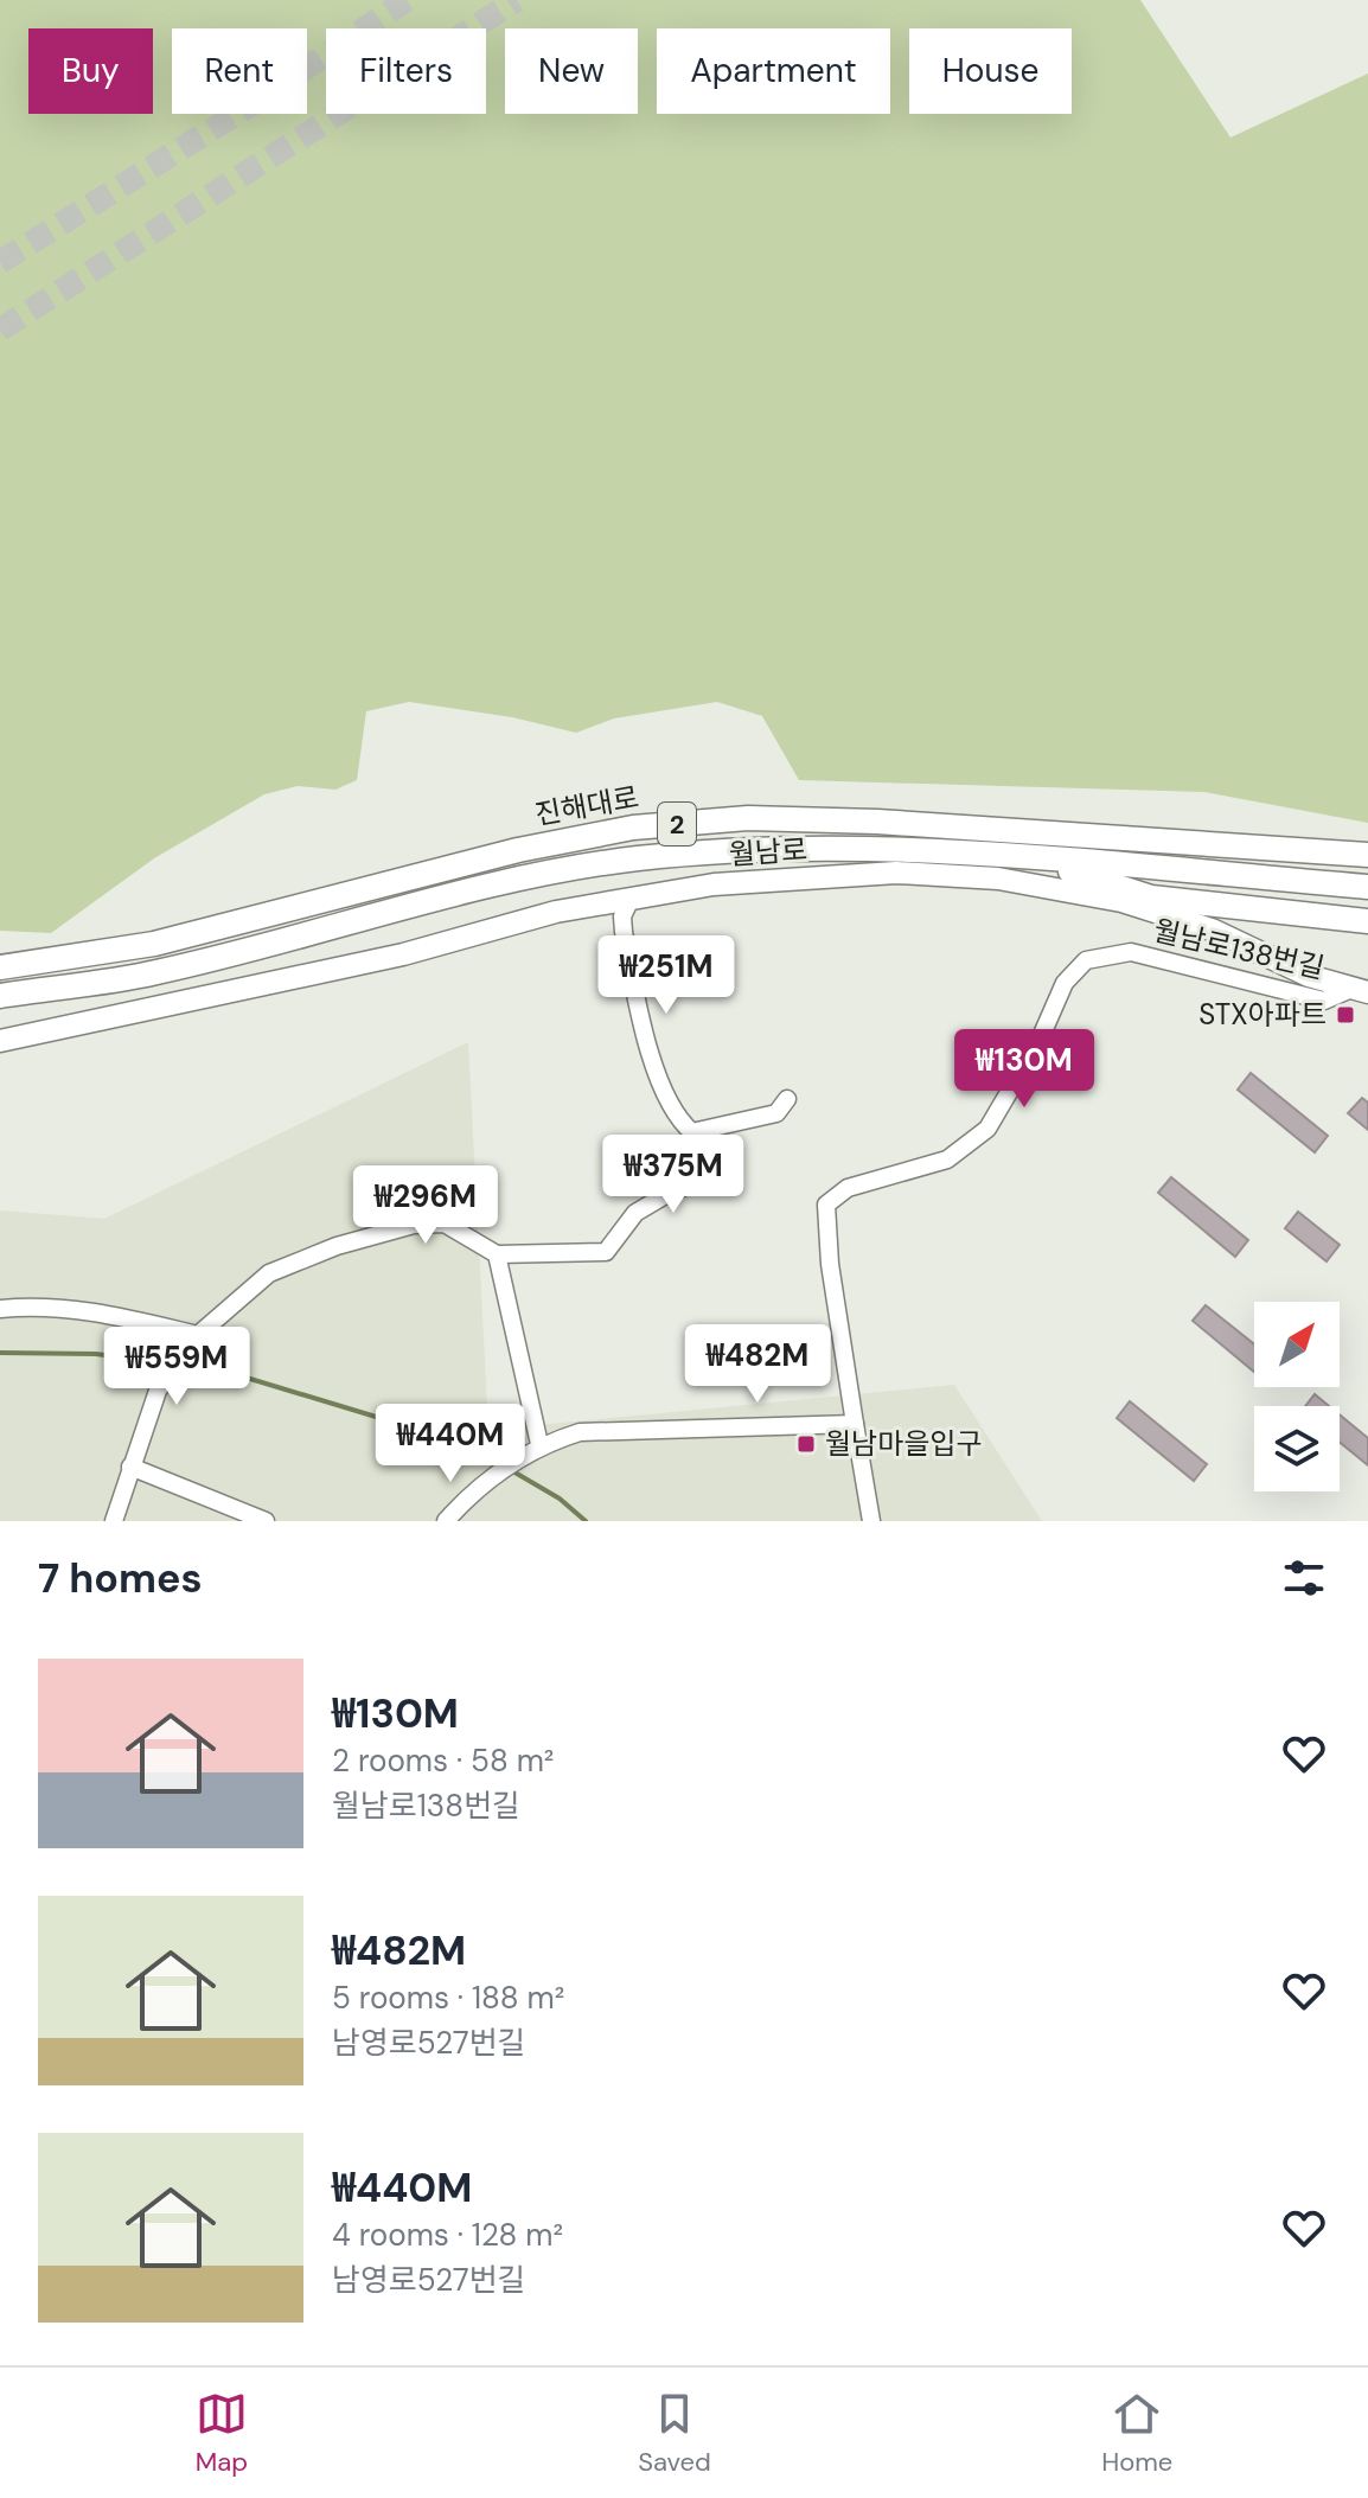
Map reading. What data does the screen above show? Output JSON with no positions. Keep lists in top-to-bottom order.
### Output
{
  "streets": {
    "highway": ["진해대로", "2"],
    "main road": ["월남로"],
    "street": ["월남로138번길"]
  },
  "crossings": [
    ["월남로", "월남로138번길"]
  ],
  "places": {
    "transit": ["STX아파트", "월남마을입구"]
  },
  "north": "top right",
  "page": {
    "chip": [
      "Buy",
      "Rent",
      "Filters",
      "New",
      "Apartment",
      "House"
    ],
    "price": [
      "₩251M",
      "₩130M",
      "₩375M",
      "₩296M",
      "₩482M",
      "₩559M",
      "₩440M"
    ],
    "heading": "7 homes",
    "list": [
      {
        "name": "₩130M",
        "note": "2 rooms · 58 m² · 월남로138번길"
      },
      {
        "name": "₩482M",
        "note": "5 rooms · 188 m² · 남영로527번길"
      },
      {
        "name": "₩440M",
        "note": "4 rooms · 128 m² · 남영로527번길"
      }
    ],
    "tabs": ["Map", "Saved", "Home"]
  }
}
